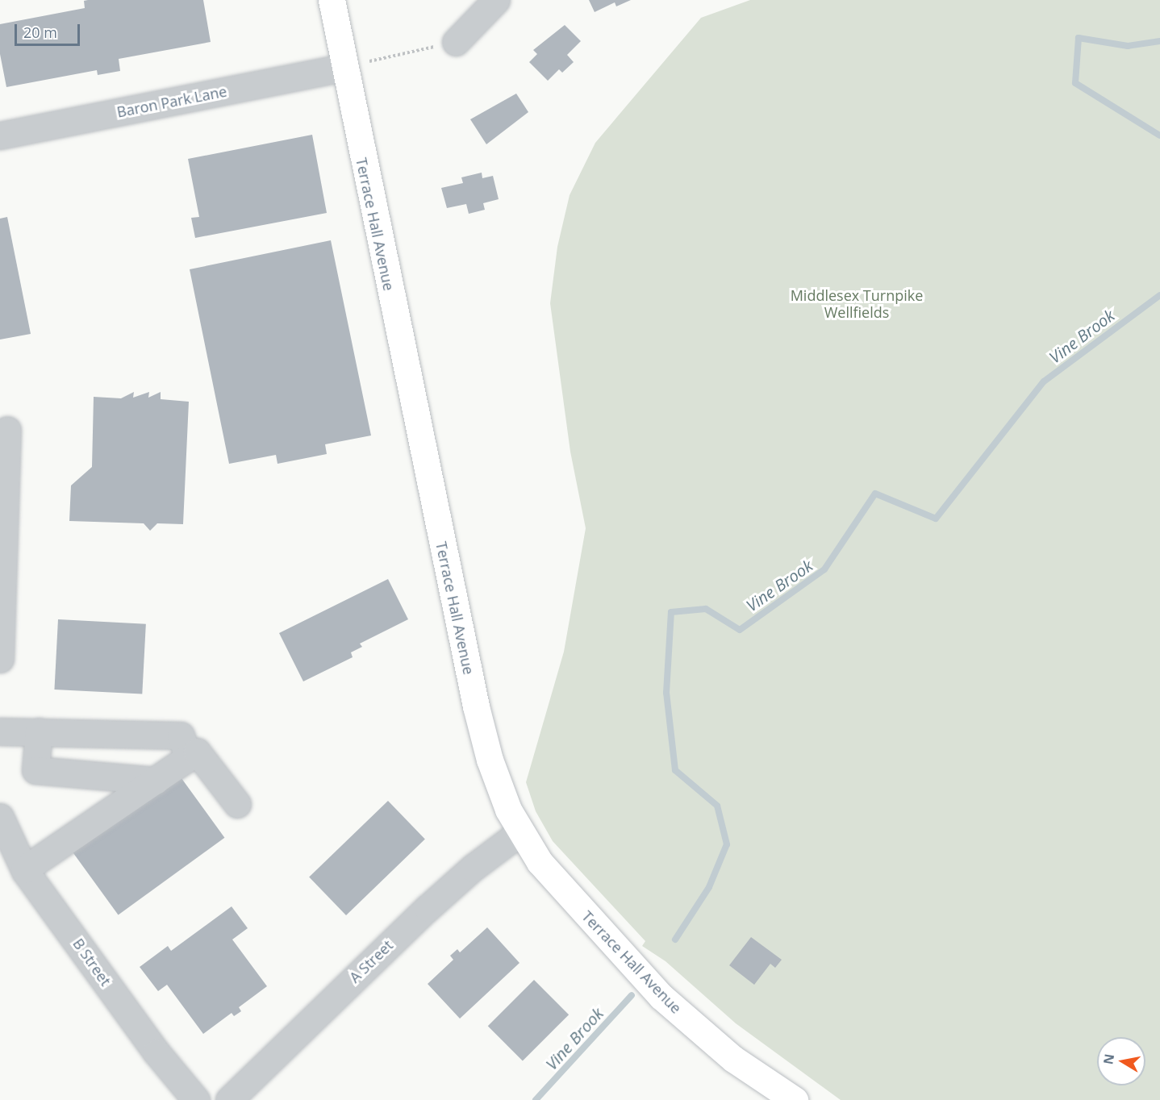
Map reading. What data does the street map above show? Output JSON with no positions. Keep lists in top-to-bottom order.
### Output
{
  "streets": {
    "main road": ["Terrace Hall Avenue"],
    "street": ["Baron Park Lane", "A Street", "B Street"]
  },
  "crossings": [
    ["Baron Park Lane", "Terrace Hall Avenue"],
    ["Terrace Hall Avenue", "A Street"]
  ],
  "water": ["Vine Brook"],
  "parks": ["Middlesex Turnpike Wellfields"],
  "scale_bar": "20 m",
  "north": "left"
}
